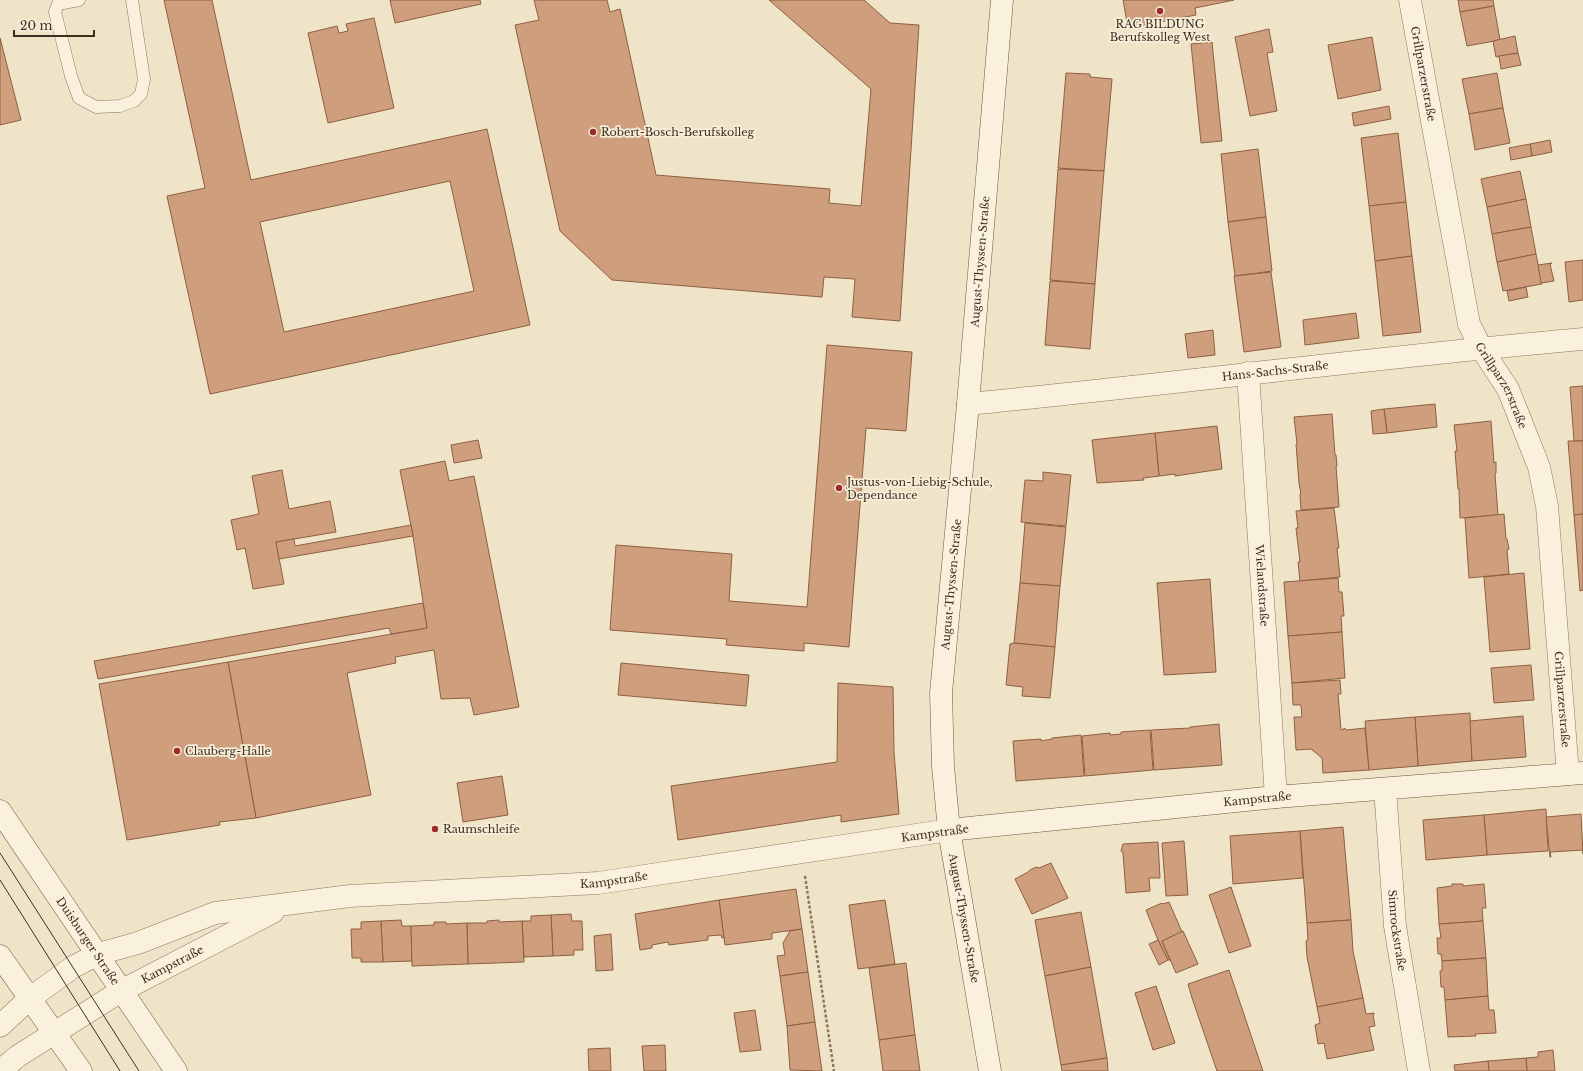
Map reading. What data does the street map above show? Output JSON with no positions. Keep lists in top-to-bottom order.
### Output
{
  "streets": {
    "street": [
      "Grillparzerstraße",
      "August-Thyssen-Straße",
      "Hans-Sachs-Straße",
      "Wielandstraße",
      "Kampstraße",
      "Simrockstraße",
      "Duisburger Straße"
    ]
  },
  "crossings": [
    ["Grillparzerstraße", "Hans-Sachs-Straße"],
    ["Grillparzerstraße", "Kampstraße"],
    ["August-Thyssen-Straße", "Hans-Sachs-Straße"],
    ["August-Thyssen-Straße", "Kampstraße"],
    ["Hans-Sachs-Straße", "Wielandstraße"],
    ["Wielandstraße", "Kampstraße"],
    ["Kampstraße", "Simrockstraße"],
    ["Kampstraße", "Duisburger Straße"]
  ],
  "places": [
    "RAG BILDUNG Berufskolleg West",
    "Robert-Bosch-Berufskolleg",
    "Justus-von-Liebig-Schule, Dependance",
    "Clauberg-Halle",
    "Raumschleife"
  ],
  "scale_bar": "20 m"
}
